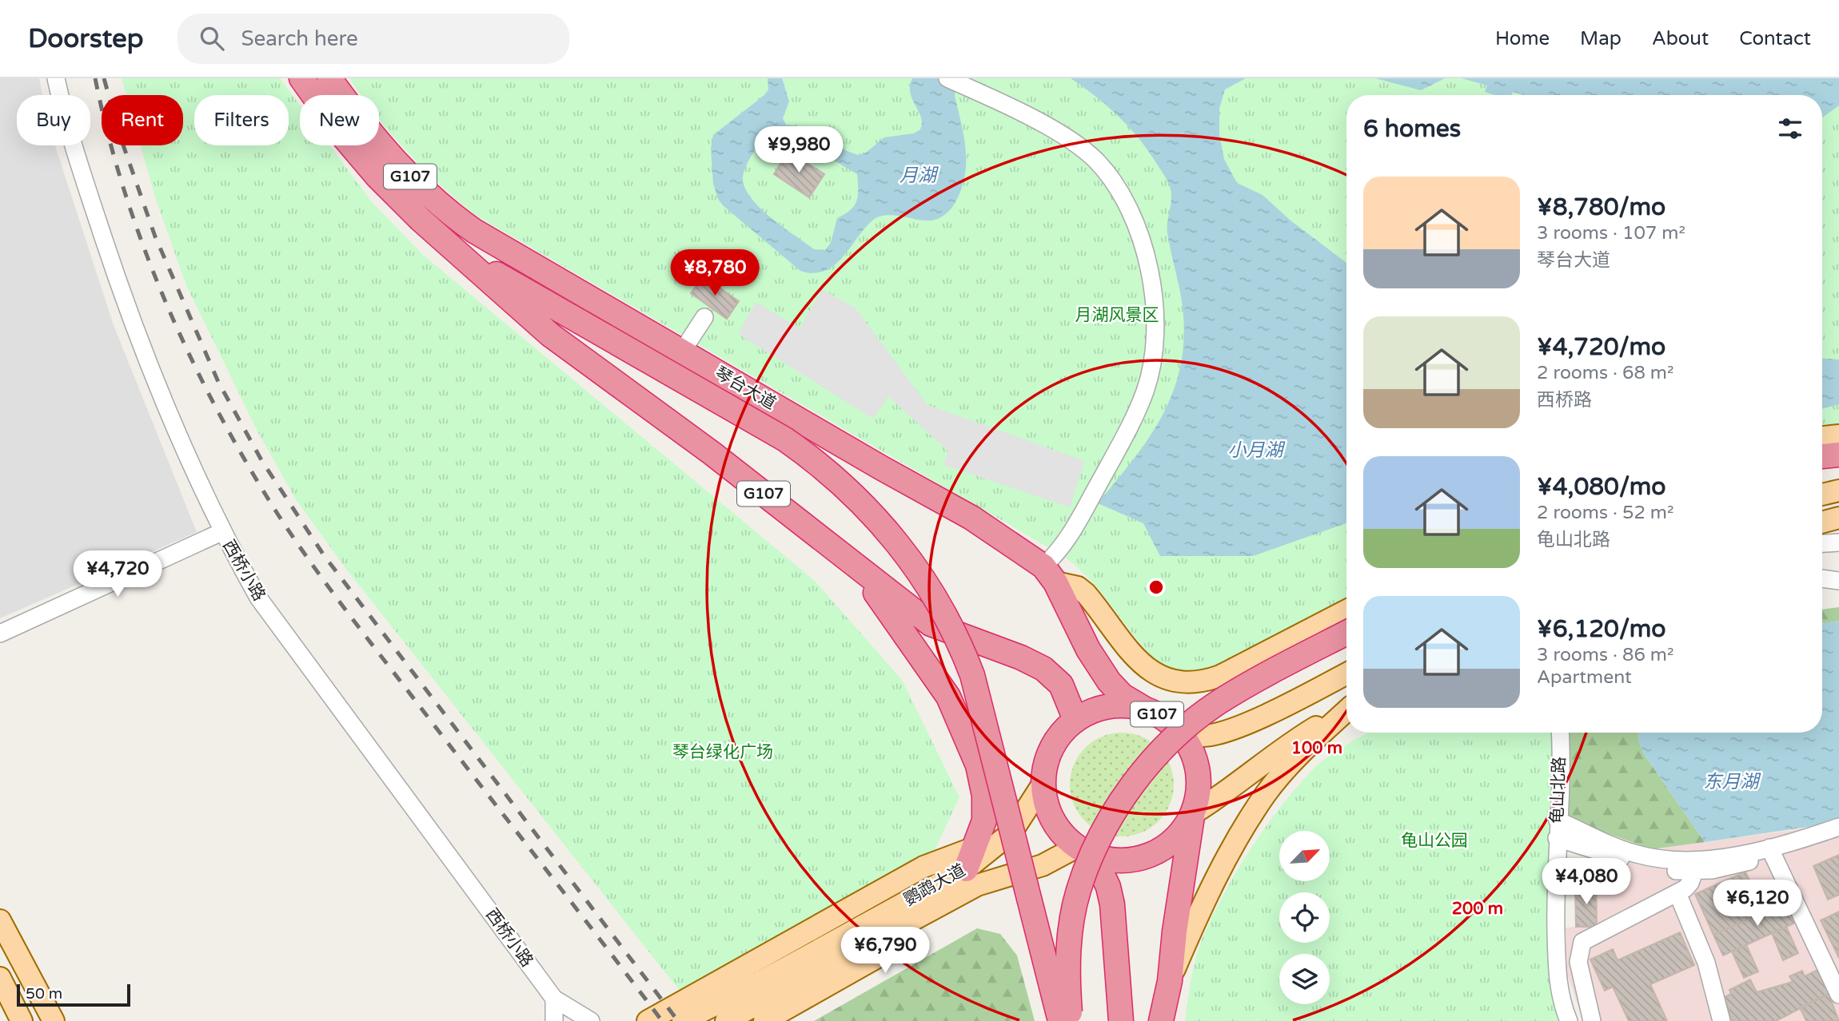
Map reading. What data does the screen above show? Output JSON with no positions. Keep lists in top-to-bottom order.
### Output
{
  "streets": {
    "highway": ["G107", "琴台大道"],
    "main road": ["鹦鹉大道"],
    "street": ["西桥小路", "龟山北路"]
  },
  "crossings": [
    ["G107", "琴台大道"],
    ["G107", "鹦鹉大道"],
    ["琴台大道", "鹦鹉大道"]
  ],
  "water": ["月湖", "小月湖", "东月湖"],
  "parks": ["月湖风景区", "琴台绿化广场", "龟山公园"],
  "scale_bar": "50 m",
  "north": "top right",
  "page": {
    "header": "Doorstep",
    "search": "Search here",
    "nav": [
      "Home",
      "Map",
      "About",
      "Contact"
    ],
    "chip": [
      "Buy",
      "Rent",
      "Filters",
      "New"
    ],
    "heading": "6 homes",
    "price": [
      "¥9,980",
      "¥8,780",
      "¥4,720",
      "¥4,080",
      "¥6,120",
      "¥6,790"
    ],
    "list": [
      {
        "name": "¥8,780/mo",
        "note": "3 rooms · 107 m² · 琴台大道"
      },
      {
        "name": "¥4,720/mo",
        "note": "2 rooms · 68 m² · 西桥路"
      },
      {
        "name": "¥4,080/mo",
        "note": "2 rooms · 52 m² · 龟山北路"
      },
      {
        "name": "¥6,120/mo",
        "note": "3 rooms · 86 m² · Apartment"
      }
    ],
    "scale": "50 m"
  },
  "rings": ["100 m", "200 m"]
}
